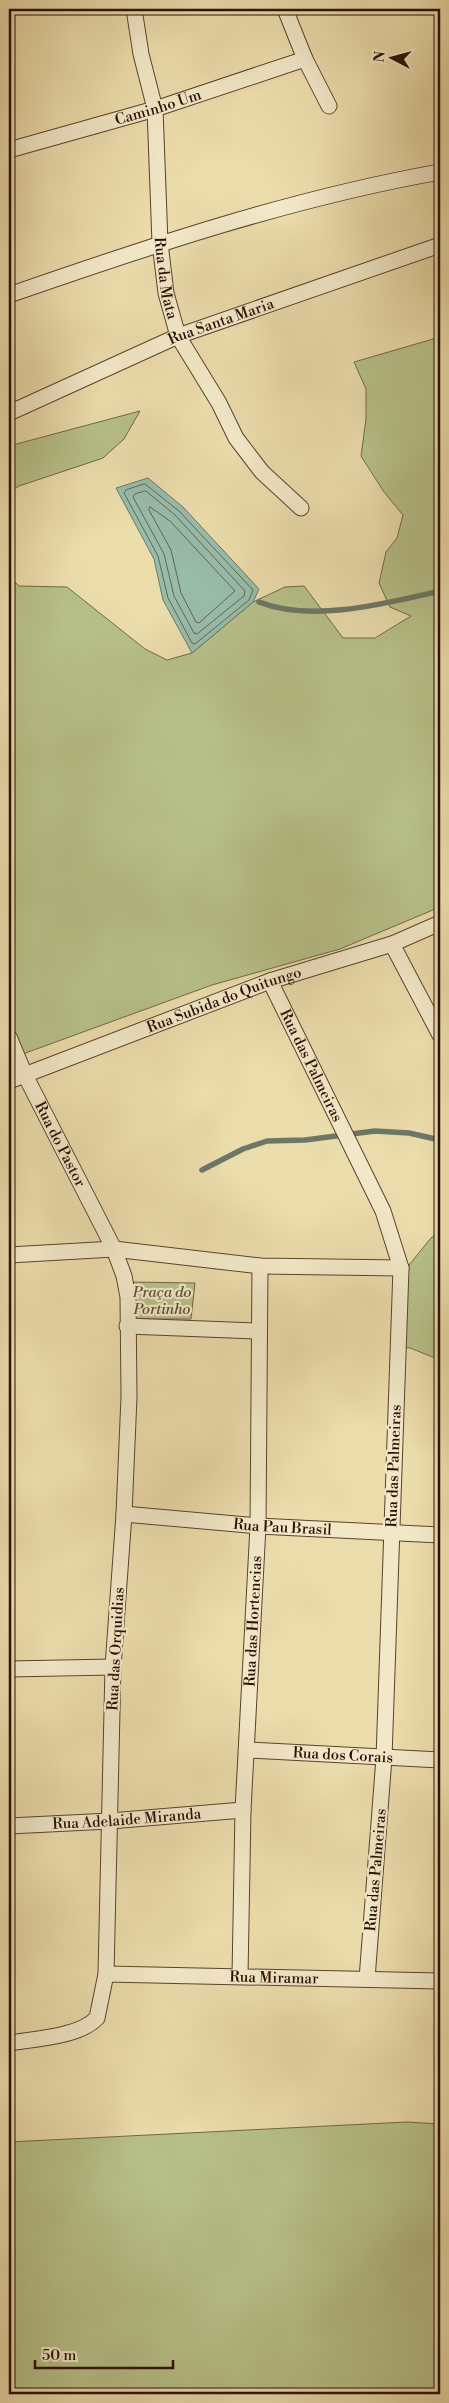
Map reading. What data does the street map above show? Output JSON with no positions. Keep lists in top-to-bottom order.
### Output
{
  "streets": {
    "street": [
      "Caminho Um",
      "Rua da Mata",
      "Rua Santa Maria",
      "Rua Subida do Quitungo",
      "Rua das Palmeiras",
      "Rua do Pastor",
      "Rua Pau Brasil",
      "Rua das Hortencias",
      "Rua das Orquidias",
      "Rua dos Corais",
      "Rua Adelaide Miranda",
      "Rua Miramar"
    ]
  },
  "crossings": [
    ["Caminho Um", "Rua da Mata"],
    ["Rua da Mata", "Rua Santa Maria"],
    ["Rua Subida do Quitungo", "Rua das Palmeiras"],
    ["Rua Subida do Quitungo", "Rua do Pastor"],
    ["Rua das Palmeiras", "Rua Pau Brasil"],
    ["Rua das Palmeiras", "Rua dos Corais"],
    ["Rua das Palmeiras", "Rua Miramar"],
    ["Rua do Pastor", "Rua das Orquidias"],
    ["Rua Pau Brasil", "Rua das Hortencias"],
    ["Rua Pau Brasil", "Rua das Orquidias"],
    ["Rua das Hortencias", "Rua dos Corais"],
    ["Rua das Hortencias", "Rua Adelaide Miranda"],
    ["Rua das Hortencias", "Rua Miramar"],
    ["Rua das Orquidias", "Rua Adelaide Miranda"],
    ["Rua das Orquidias", "Rua Miramar"]
  ],
  "parks": ["Praça do Portinho"],
  "scale_bar": "50 m",
  "north": "left"
}
